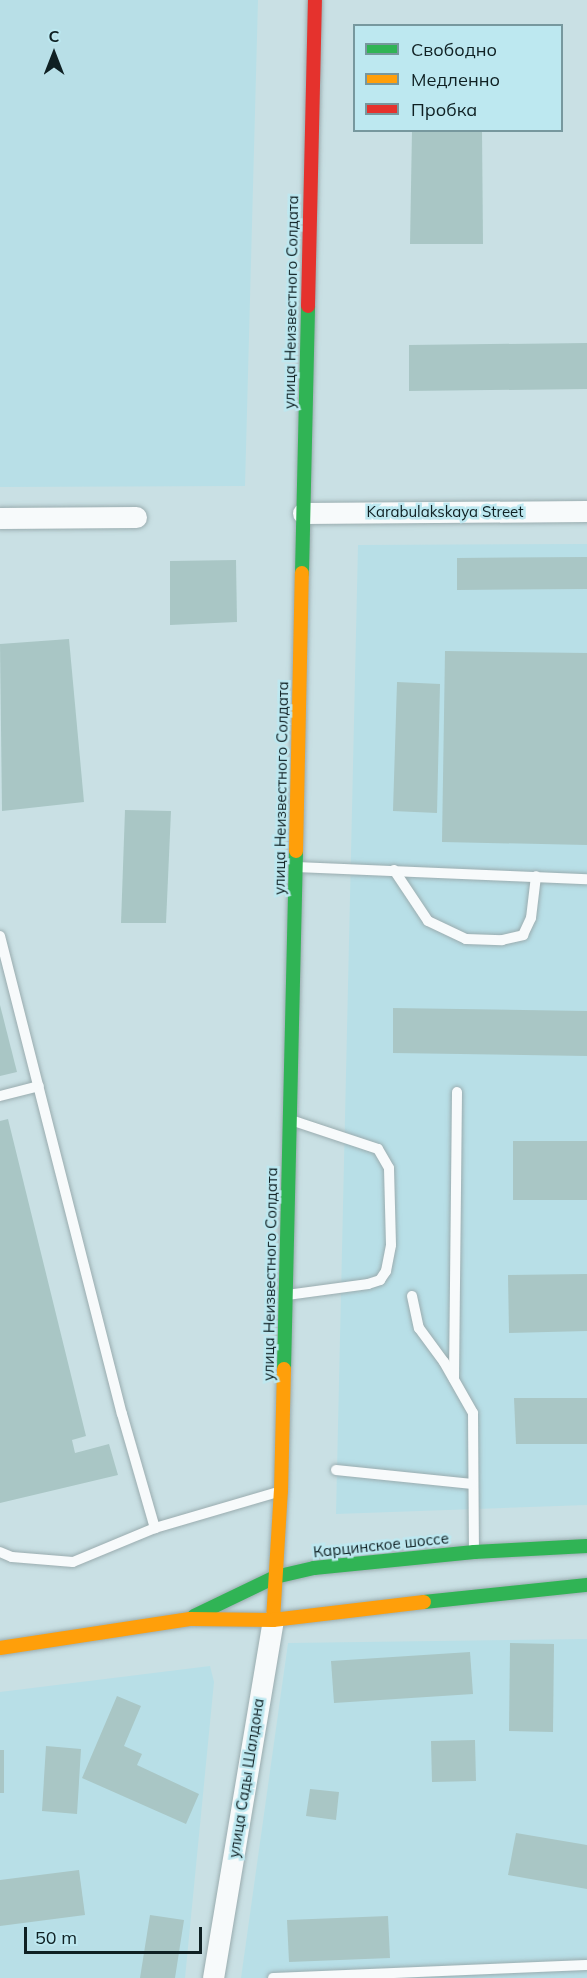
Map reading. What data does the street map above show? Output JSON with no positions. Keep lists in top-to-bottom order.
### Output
{
  "streets": {
    "street": [
      "улица Неизвестного Солдата",
      "Karabulakskaya Street",
      "Карцинское шоссе",
      "улица Сады Шалдона"
    ]
  },
  "crossings": [
    ["улица Неизвестного Солдата", "Karabulakskaya Street"],
    ["улица Неизвестного Солдата", "Карцинское шоссе"],
    ["улица Неизвестного Солдата", "улица Сады Шалдона"],
    ["Карцинское шоссе", "улица Сады Шалдона"]
  ],
  "legend": ["Свободно", "Медленно", "Пробка"],
  "scale_bar": "50 m",
  "north": "top"
}
